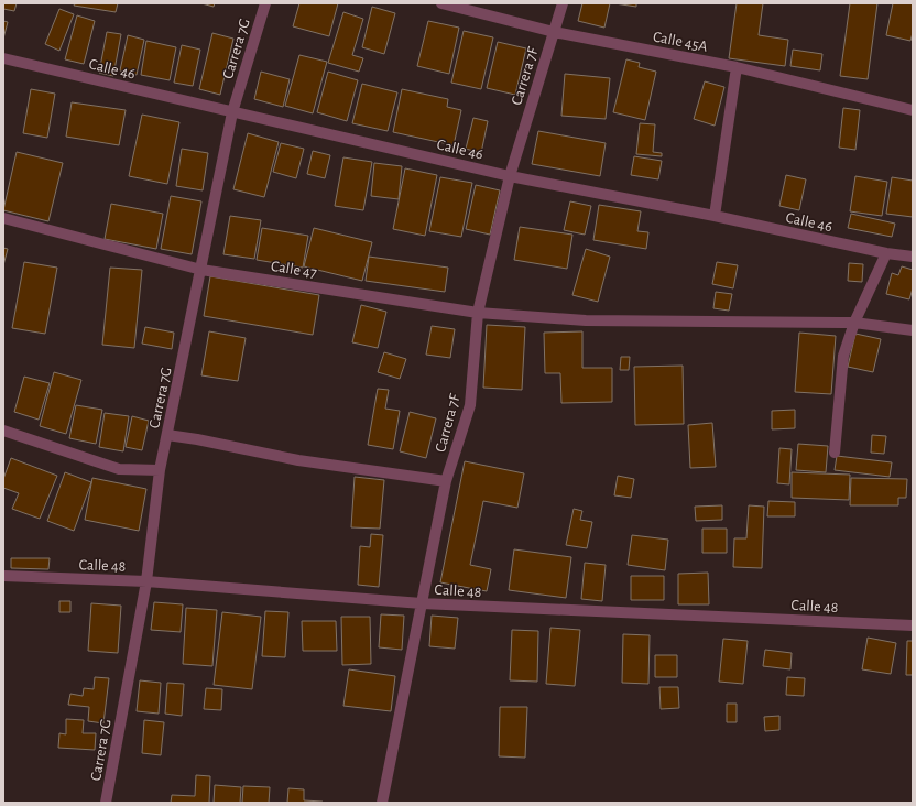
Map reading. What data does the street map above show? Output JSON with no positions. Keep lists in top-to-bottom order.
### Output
{
  "streets": {
    "street": [
      "Calle 45A",
      "Carrera 7G",
      "Calle 46",
      "Carrera 7F",
      "Calle 47",
      "Calle 48"
    ]
  },
  "crossings": [
    ["Calle 45A", "Carrera 7F"],
    ["Carrera 7G", "Calle 46"],
    ["Carrera 7G", "Calle 47"],
    ["Carrera 7G", "Calle 48"],
    ["Calle 46", "Carrera 7F"],
    ["Carrera 7F", "Calle 47"],
    ["Carrera 7F", "Calle 48"]
  ]
}
